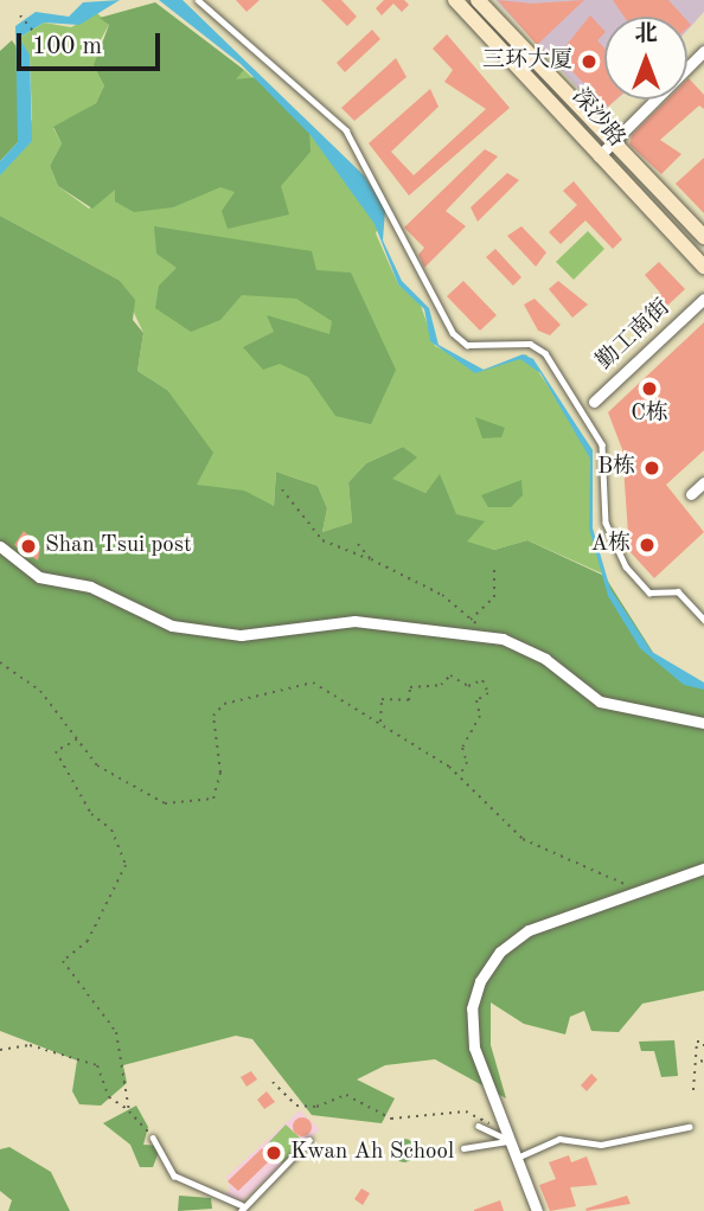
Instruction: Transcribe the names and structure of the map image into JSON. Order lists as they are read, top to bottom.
{
  "streets": {
    "main road": ["深沙路"],
    "street": ["勤工南街"]
  },
  "places": [
    "三环大厦",
    "C栋",
    "B栋",
    "A栋",
    "Shan Tsui post",
    "Kwan Ah School"
  ],
  "scale_bar": "100 m",
  "north": "top"
}
